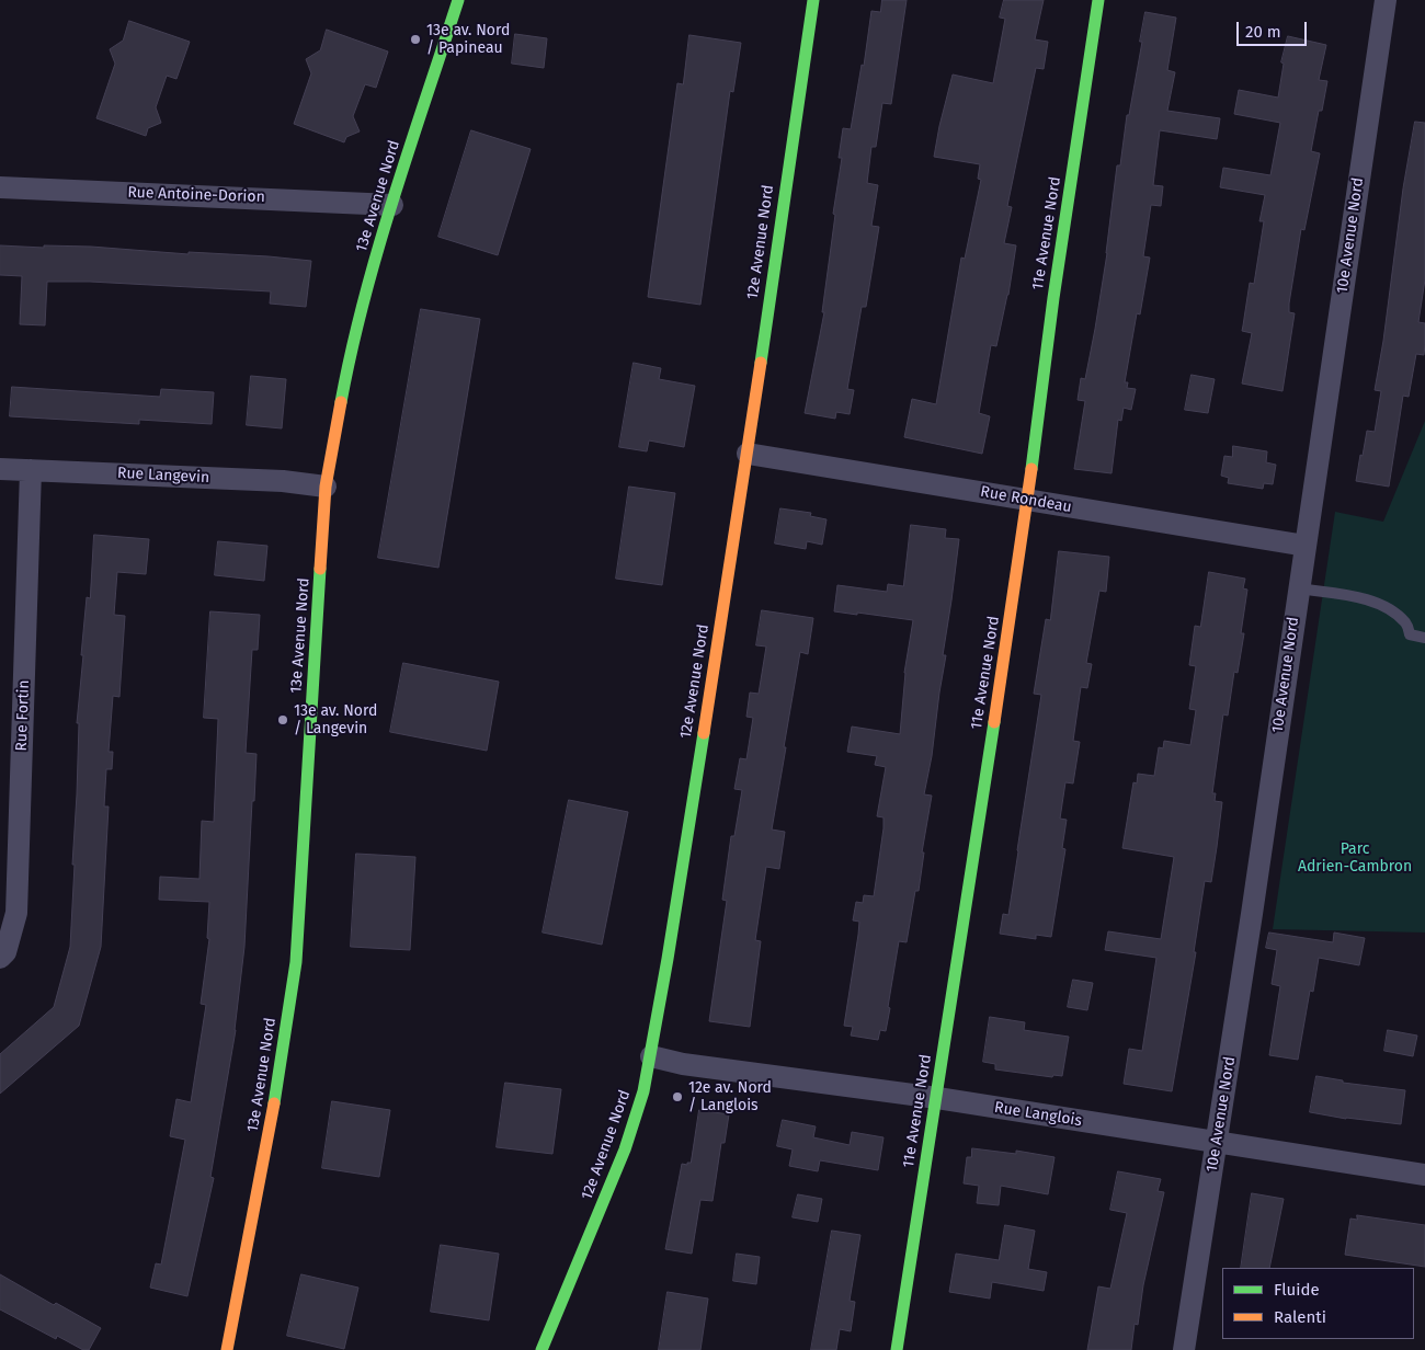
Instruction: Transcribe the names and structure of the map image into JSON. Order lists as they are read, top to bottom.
{
  "streets": {
    "main road": ["13e Avenue Nord", "11e Avenue Nord", "12e Avenue Nord"],
    "street": [
      "Rue Antoine-Dorion",
      "10e Avenue Nord",
      "Rue Langevin",
      "Rue Rondeau",
      "Rue Fortin",
      "Rue Langlois"
    ]
  },
  "crossings": [
    ["Rue Antoine-Dorion", "13e Avenue Nord"],
    ["13e Avenue Nord", "Rue Langevin"],
    ["11e Avenue Nord", "Rue Rondeau"],
    ["11e Avenue Nord", "Rue Langlois"],
    ["10e Avenue Nord", "Rue Rondeau"],
    ["10e Avenue Nord", "Rue Langlois"],
    ["12e Avenue Nord", "Rue Rondeau"],
    ["12e Avenue Nord", "Rue Langlois"],
    ["Rue Langevin", "Rue Fortin"]
  ],
  "parks": ["Parc Adrien-Cambron"],
  "places": ["13e av. Nord / Papineau", "13e av. Nord / Langevin", "12e av. Nord / Langlois"],
  "legend": ["Fluide", "Ralenti"],
  "scale_bar": "20 m"
}
